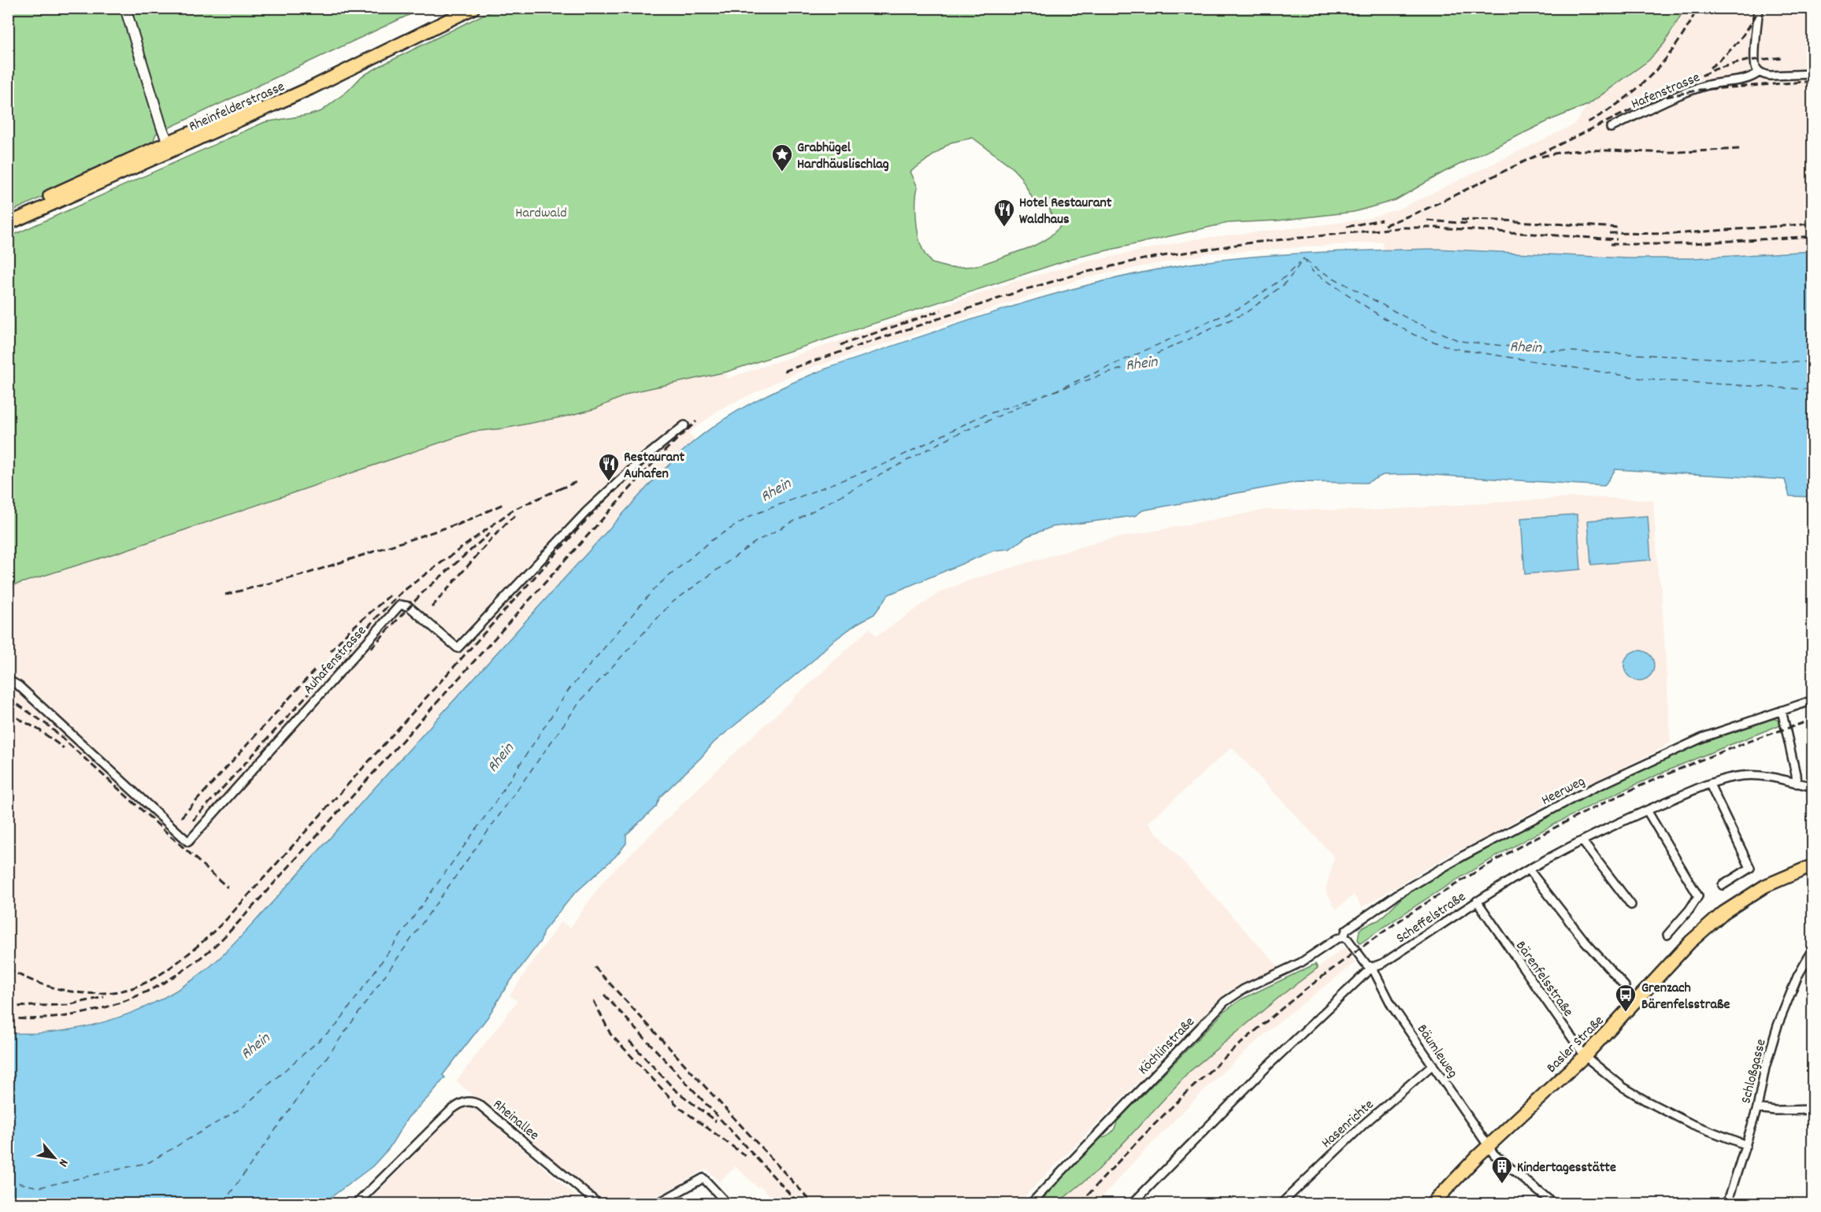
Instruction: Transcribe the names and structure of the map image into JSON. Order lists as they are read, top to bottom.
{
  "streets": {
    "main road": ["Rheinfelderstrasse", "Basler Straße"],
    "street": [
      "Hafenstrasse",
      "Auhafenstrasse",
      "Heerweg",
      "Scheffelstraße",
      "Bärenfelsstraße",
      "Köchlinstraße",
      "Bäumleweg",
      "Schloßgasse",
      "Rheinallee",
      "Hasenrichte"
    ]
  },
  "crossings": [
    ["Heerweg", "Köchlinstraße"],
    ["Scheffelstraße", "Bärenfelsstraße"],
    ["Scheffelstraße", "Bäumleweg"],
    ["Bärenfelsstraße", "Basler Straße"],
    ["Bärenfelsstraße", "Schloßgasse"],
    ["Basler Straße", "Bäumleweg"],
    ["Bäumleweg", "Hasenrichte"]
  ],
  "water": ["Rhein"],
  "parks": ["Hardwald"],
  "places": {
    "place": ["Grabhügel Hardhäuslischlag"],
    "restaurant": ["Hotel Restaurant Waldhaus", "Restaurant Auhafen"],
    "bus stop": ["Grenzach Bärenfelsstraße"],
    "building": ["Kindertagesstätte"]
  },
  "north": "bottom right"
}
